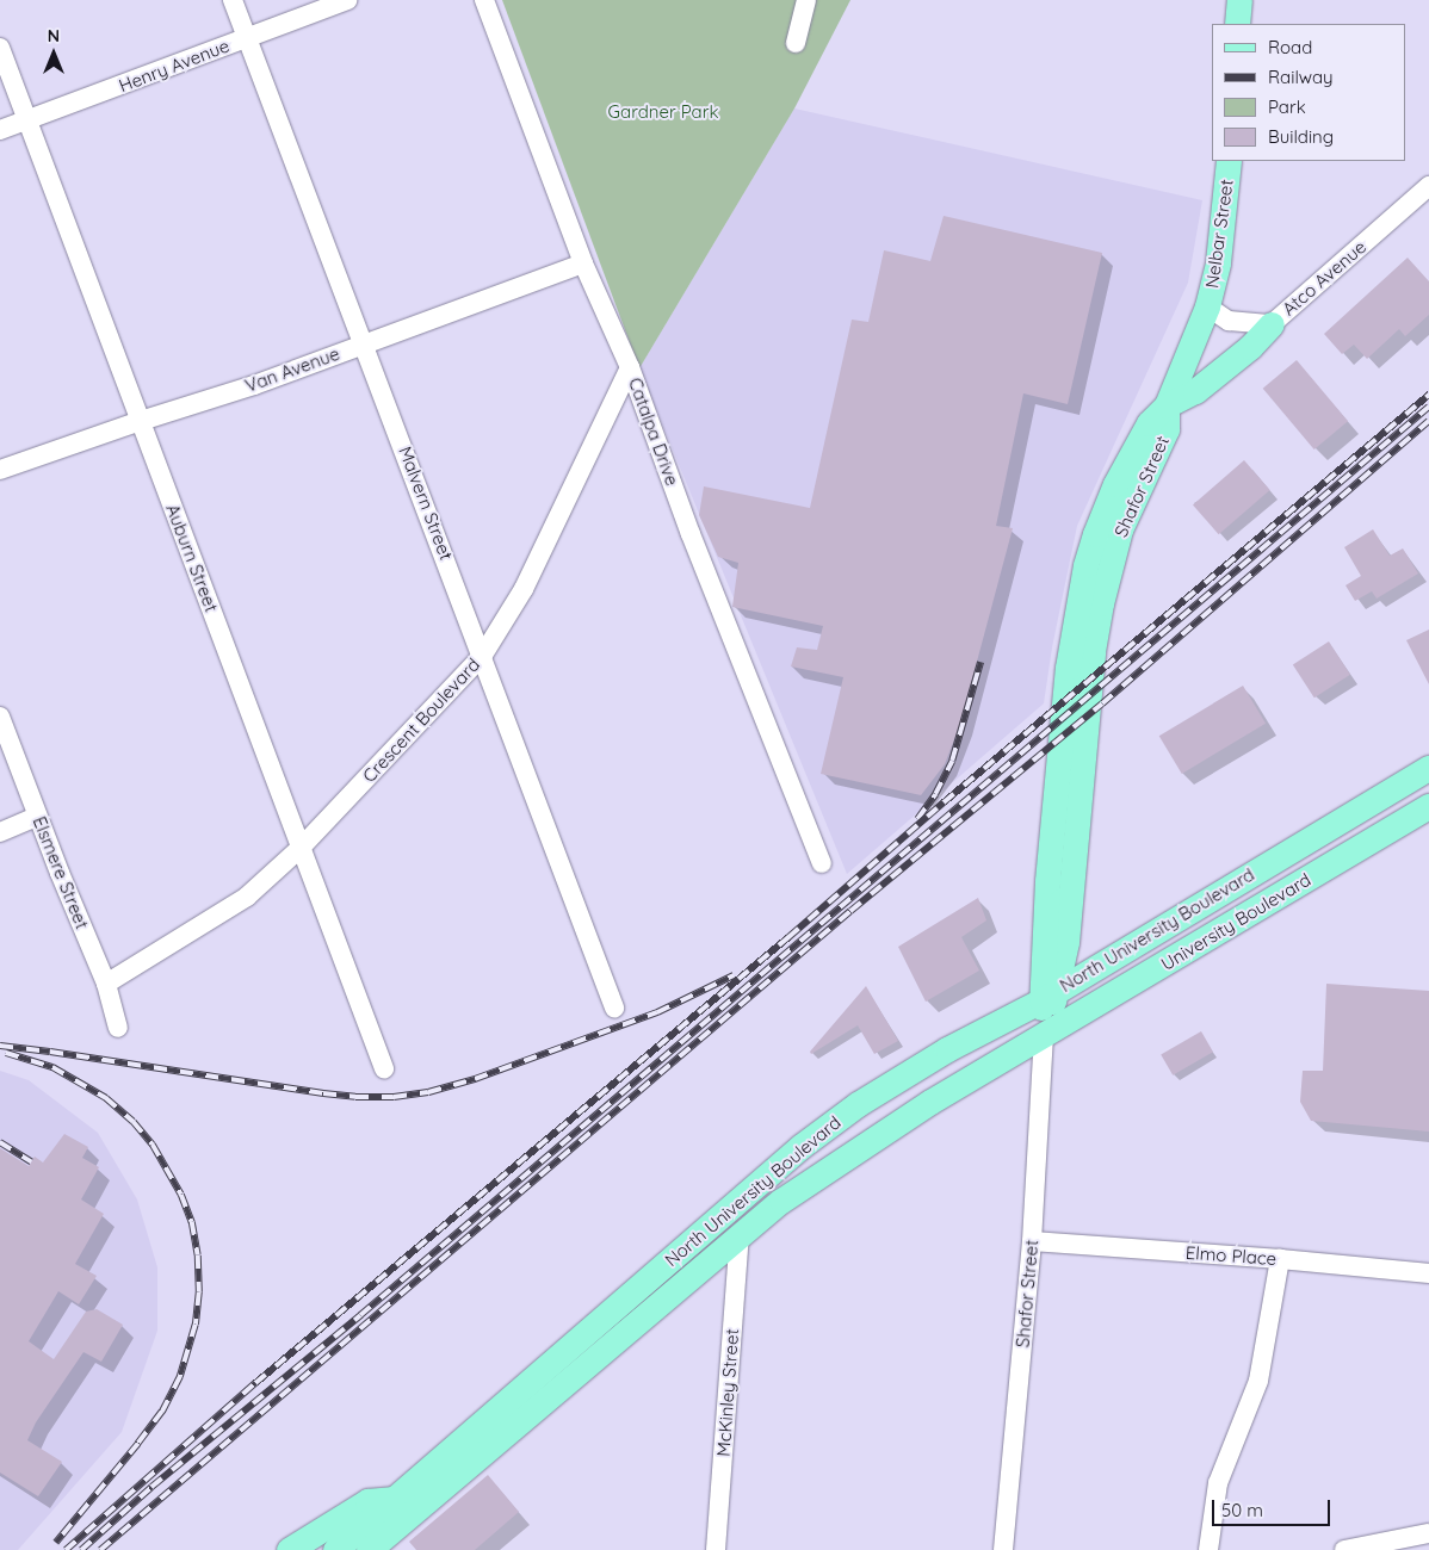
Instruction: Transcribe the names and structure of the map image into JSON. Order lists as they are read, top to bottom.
{
  "streets": {
    "main road": [
      "Nelbar Street",
      "Shafor Street",
      "University Boulevard",
      "North University Boulevard"
    ],
    "street": [
      "Henry Avenue",
      "Atco Avenue",
      "Van Avenue",
      "Catalpa Drive",
      "Malvern Street",
      "Auburn Street",
      "Crescent Boulevard",
      "Elsmere Street",
      "Elmo Place",
      "McKinley Street"
    ]
  },
  "crossings": [
    ["Henry Avenue", "Malvern Street"],
    ["Henry Avenue", "Auburn Street"],
    ["Nelbar Street", "Atco Avenue"],
    ["Nelbar Street", "Shafor Street"],
    ["Van Avenue", "Catalpa Drive"],
    ["Van Avenue", "Malvern Street"],
    ["Van Avenue", "Auburn Street"],
    ["Catalpa Drive", "Crescent Boulevard"],
    ["Shafor Street", "University Boulevard"],
    ["Shafor Street", "North University Boulevard"],
    ["Shafor Street", "Elmo Place"],
    ["Malvern Street", "Crescent Boulevard"],
    ["Auburn Street", "Crescent Boulevard"],
    ["Crescent Boulevard", "Elsmere Street"],
    ["University Boulevard", "North University Boulevard"],
    ["North University Boulevard", "McKinley Street"]
  ],
  "parks": ["Gardner Park"],
  "legend": [
    "Road",
    "Railway",
    "Park",
    "Building"
  ],
  "scale_bar": "50 m",
  "north": "top"
}
